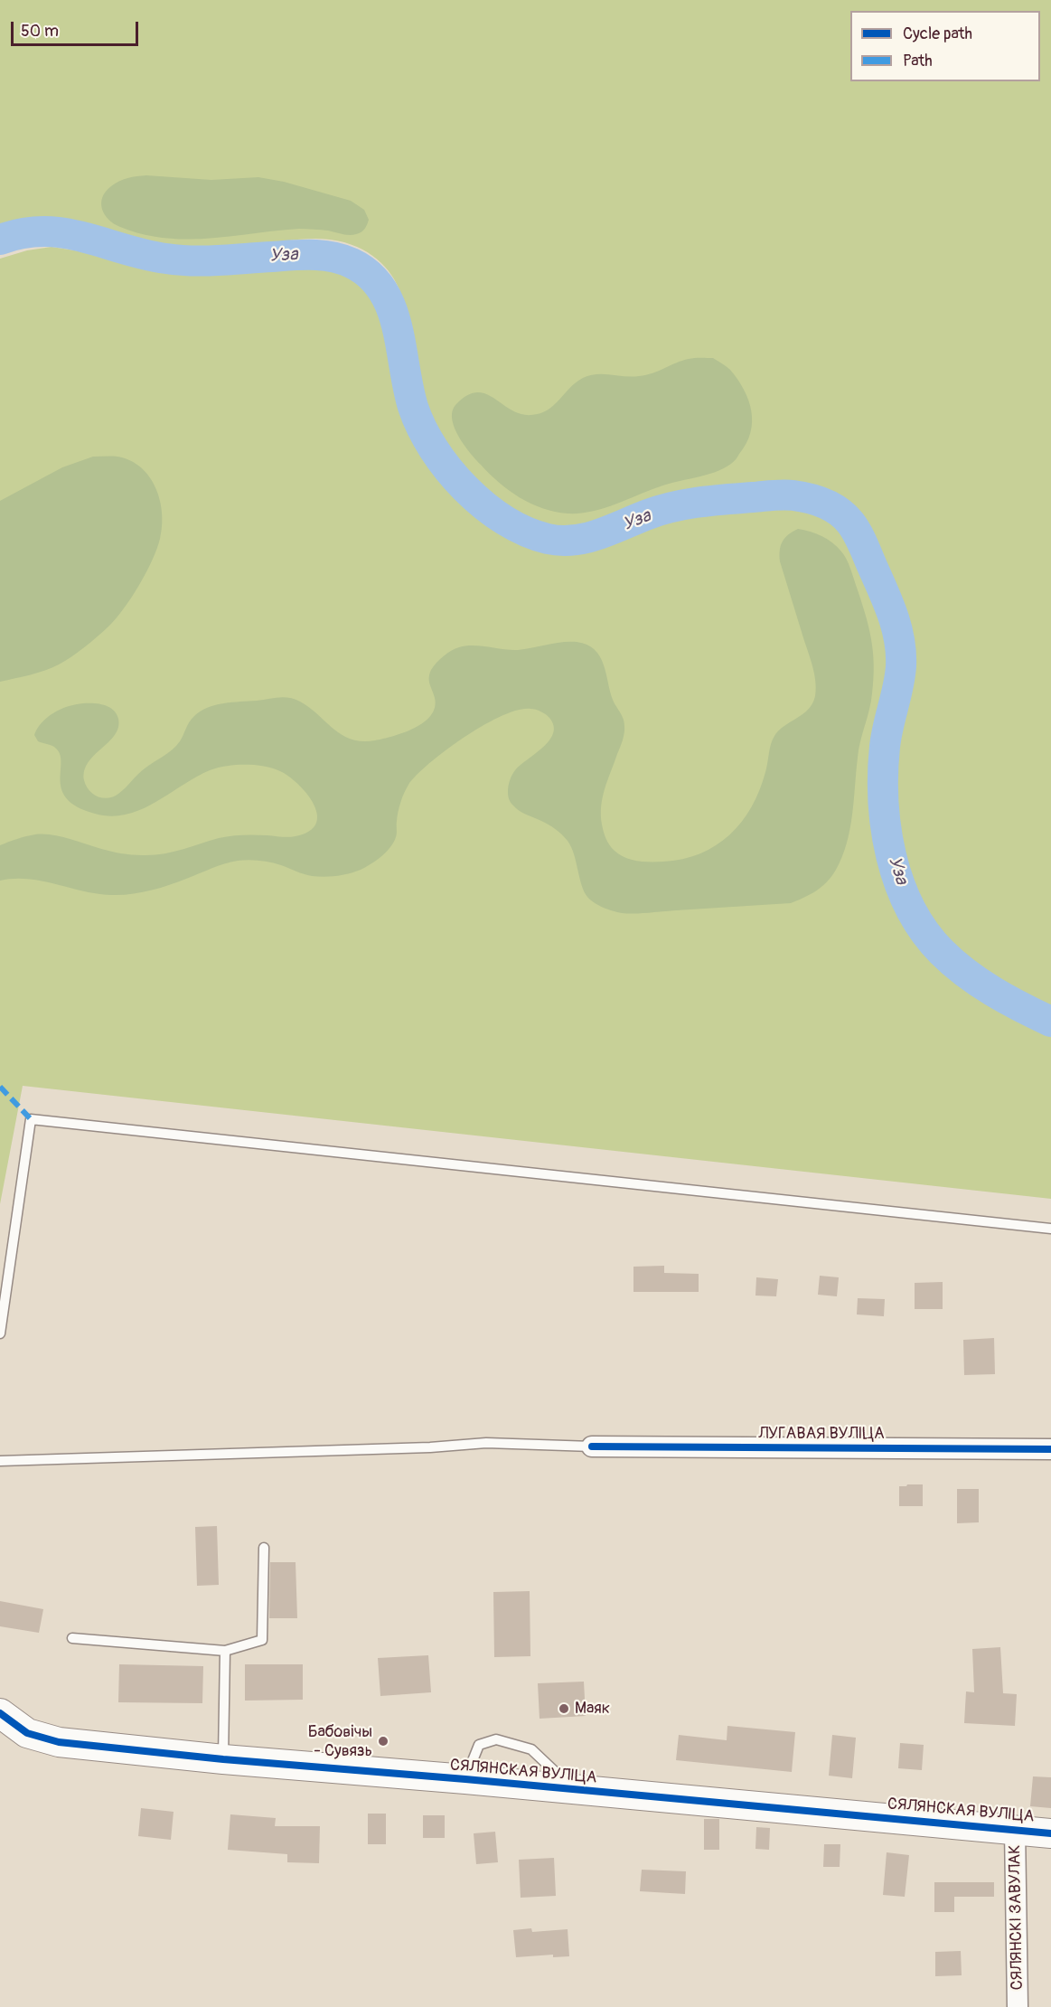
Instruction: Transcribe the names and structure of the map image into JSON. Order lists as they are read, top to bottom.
{
  "streets": {
    "street": ["ЛУГАВАЯ ВУЛІЦА", "СЯЛЯНСКАЯ ВУЛІЦА", "СЯЛЯНСКІ ЗАВУЛАК"]
  },
  "crossings": [
    ["СЯЛЯНСКАЯ ВУЛІЦА", "СЯЛЯНСКІ ЗАВУЛАК"]
  ],
  "water": ["Уза"],
  "places": ["Маяк", "Бабовічы - Сувязь"],
  "legend": ["Cycle path", "Path"],
  "scale_bar": "50 m"
}
